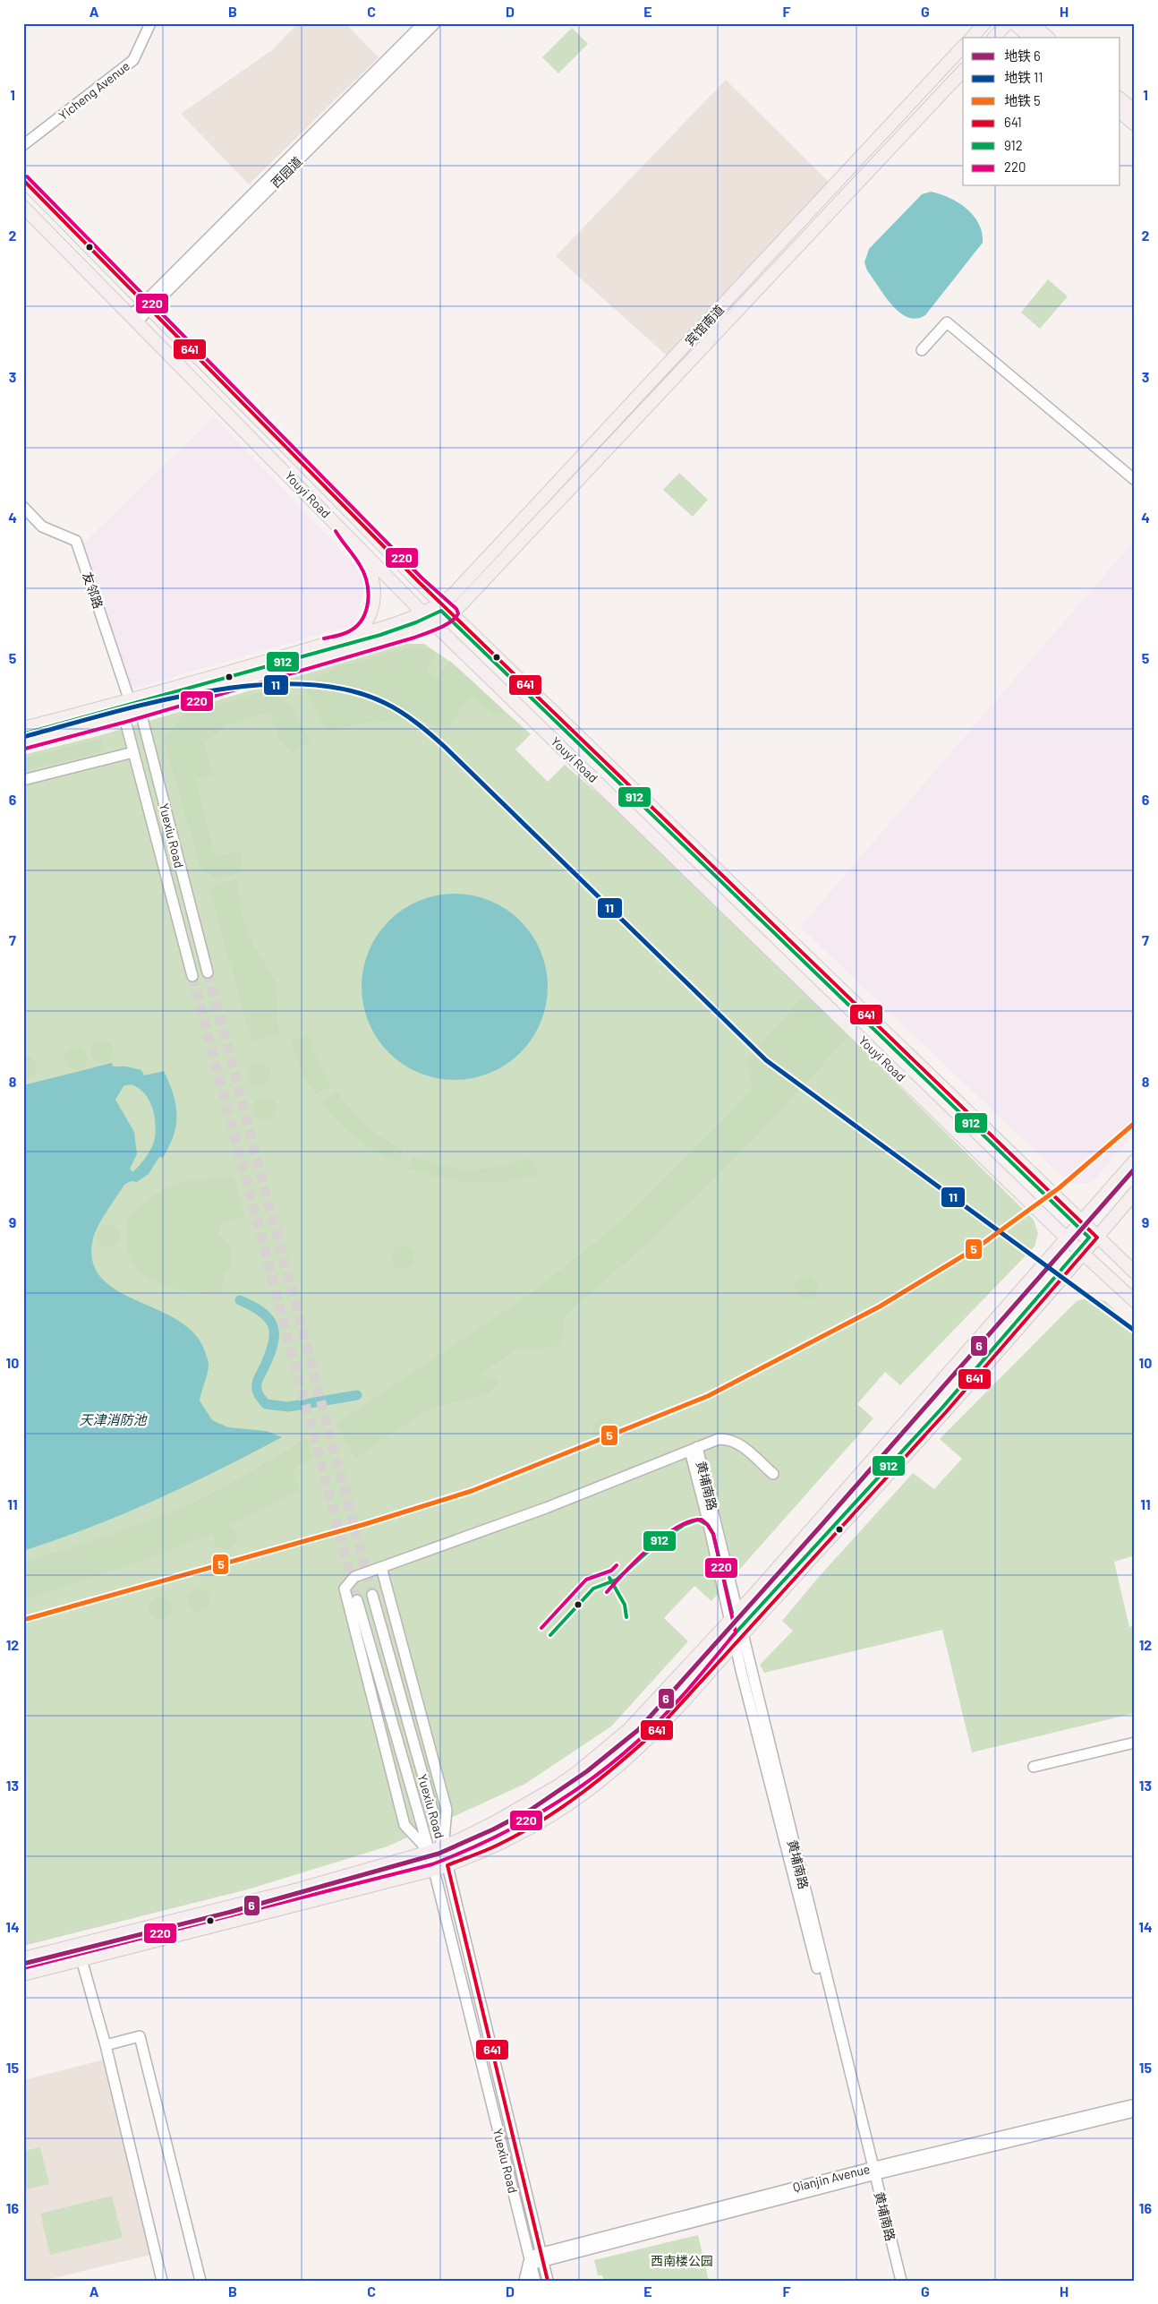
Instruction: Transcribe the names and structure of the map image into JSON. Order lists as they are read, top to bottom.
{
  "streets": {
    "main road": ["宾馆南道", "Youyi Road"],
    "street": [
      "Yicheng Avenue",
      "西园道",
      "友邻路",
      "Yuexiu Road",
      "黄埔南路",
      "Qianjin Avenue"
    ]
  },
  "crossings": [
    ["西园道", "Youyi Road"],
    ["宾馆南道", "Youyi Road"],
    ["宾馆南道", "友邻路"],
    ["宾馆南道", "Yuexiu Road"],
    ["友邻路", "Yuexiu Road"],
    ["Yuexiu Road", "Qianjin Avenue"],
    ["黄埔南路", "Qianjin Avenue"]
  ],
  "water": ["天津消防池"],
  "parks": ["西南楼公园"],
  "lines": [
    "transit line 220",
    "transit line 641",
    "transit line 912",
    "metro line 11",
    "metro line 5",
    "metro line 6"
  ],
  "legend": [
    "地铁 6",
    "地铁 11",
    "地铁 5",
    "641",
    "912",
    "220"
  ],
  "grid": {
    "columns": [
      "A",
      "B",
      "C",
      "D",
      "E",
      "F",
      "G",
      "H"
    ],
    "rows": [
      "1",
      "2",
      "3",
      "4",
      "5",
      "6",
      "7",
      "8",
      "9",
      "10",
      "11",
      "12",
      "13",
      "14",
      "15",
      "16"
    ]
  }
}
